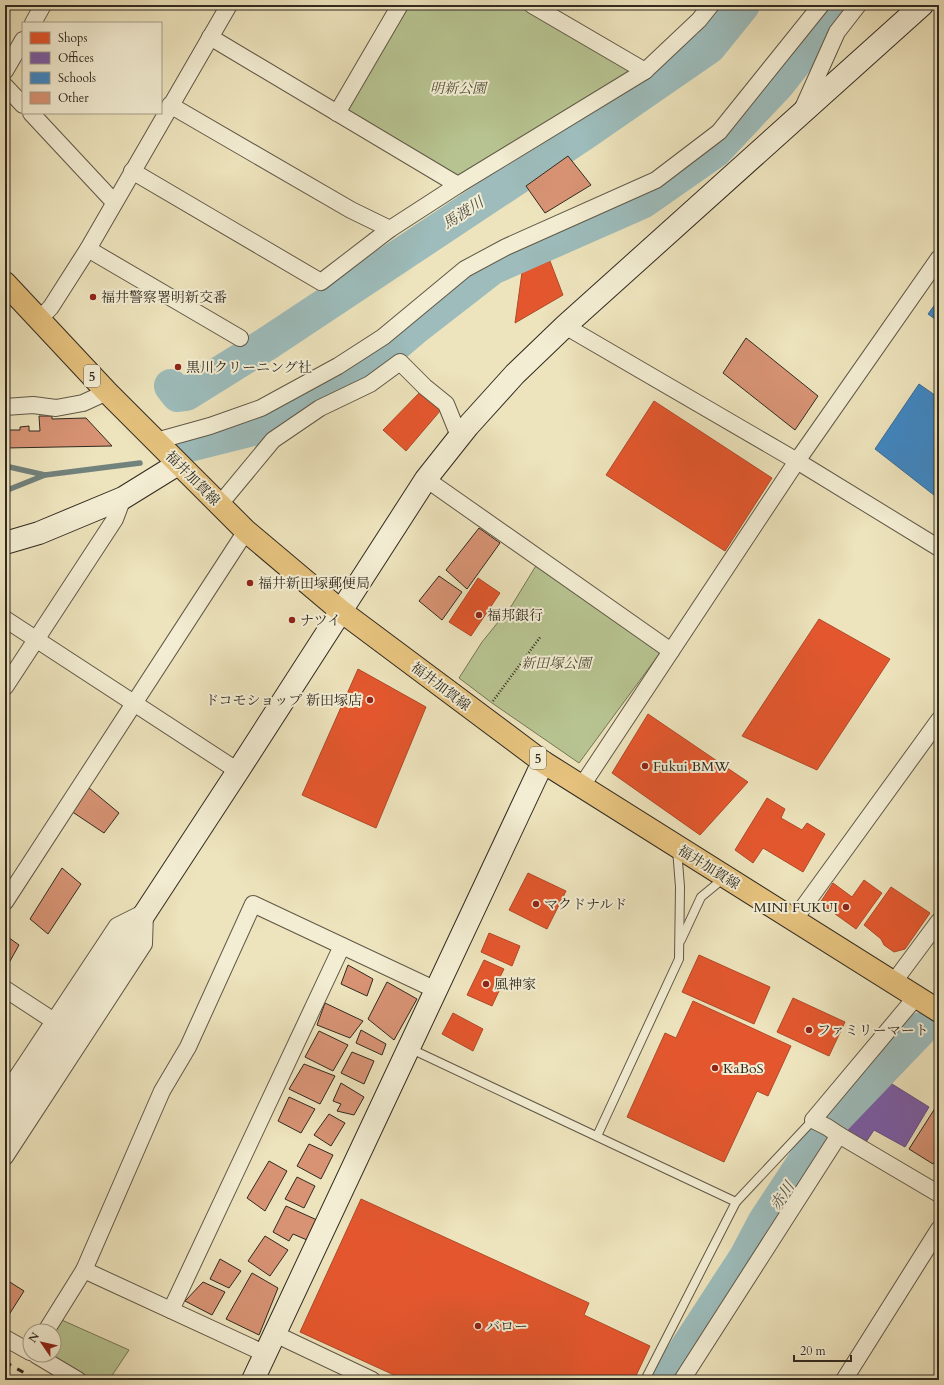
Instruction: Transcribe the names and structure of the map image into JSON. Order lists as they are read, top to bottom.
{
  "streets": {
    "main road": ["5", "福井加賀線"]
  },
  "water": ["馬渡川", "赤川"],
  "parks": ["明新公園", "新田塚公園"],
  "places": [
    "福井警察署明新交番",
    "黒川クリーニング社",
    "福井新田塚郵便局",
    "福邦銀行",
    "ナツイ",
    "ドコモショップ 新田塚店",
    "Fukui BMW",
    "マクドナルド",
    "MINI FUKUI",
    "風神家",
    "ファミリーマート",
    "KaBoS",
    "バロー"
  ],
  "legend": [
    "Shops",
    "Offices",
    "Schools",
    "Other"
  ],
  "scale_bar": "20 m",
  "north": "top left"
}
